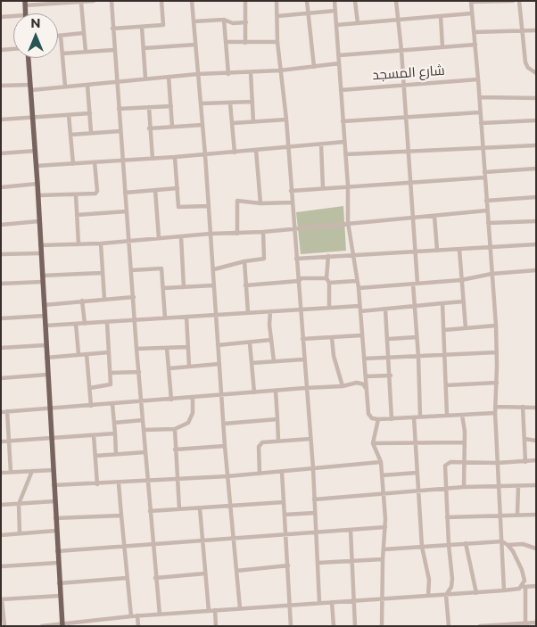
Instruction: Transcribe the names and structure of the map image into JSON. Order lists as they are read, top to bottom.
{
  "streets": {
    "street": ["شارع المسجد"]
  },
  "north": "top"
}
